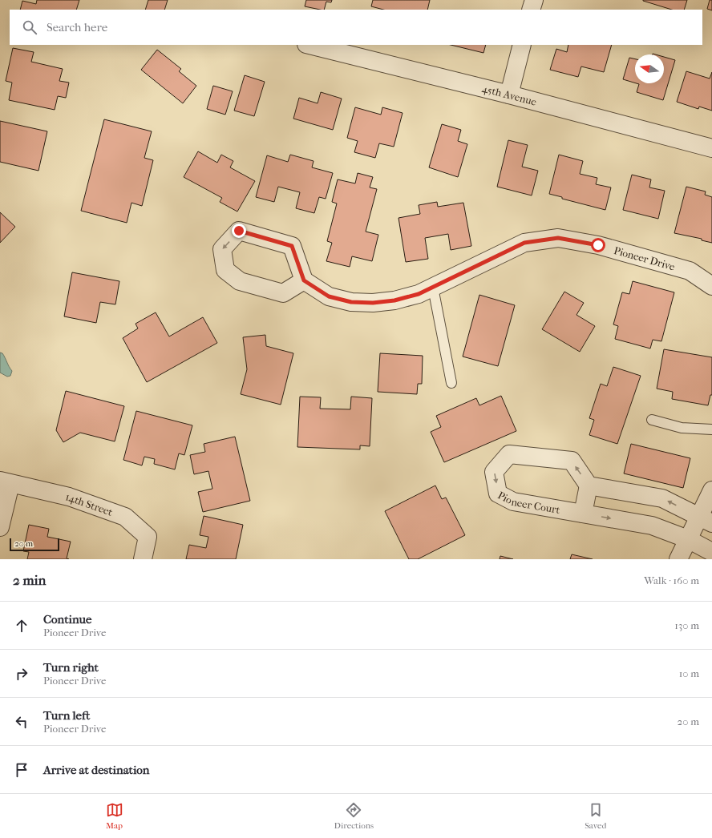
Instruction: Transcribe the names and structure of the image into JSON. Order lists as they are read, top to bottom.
{
  "streets": {
    "street": [
      "45th Avenue",
      "Pioneer Drive",
      "Pioneer Court",
      "14th Street"
    ]
  },
  "scale_bar": "20 m",
  "north": "left",
  "page": {
    "search": "Search here",
    "scale": "20 m",
    "heading": ["2 min", "Walk · 160 m"],
    "list": [
      ["Continue", "Pioneer Drive", "130 m"],
      ["Turn right", "Pioneer Drive", "10 m"],
      ["Turn left", "Pioneer Drive", "20 m"],
      "Arrive at destination"
    ],
    "nav": ["Map", "Directions", "Saved"]
  }
}
